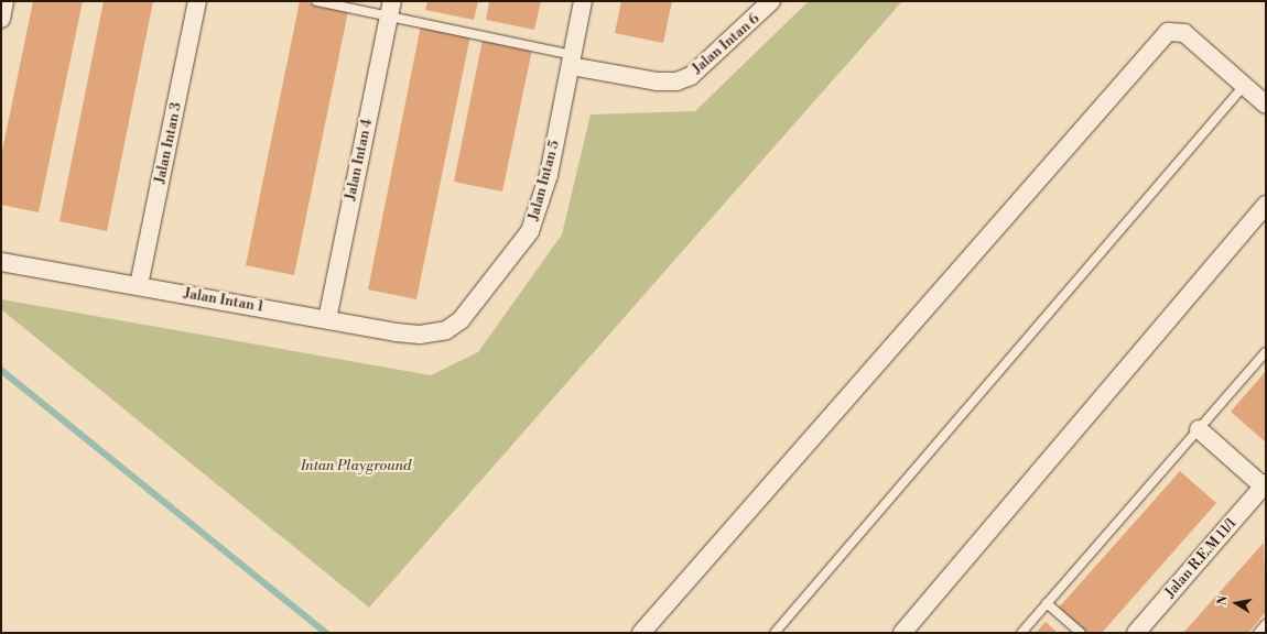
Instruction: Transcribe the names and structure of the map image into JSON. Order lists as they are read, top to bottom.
{
  "streets": {
    "street": [
      "Jalan Intan 6",
      "Jalan Intan 3",
      "Jalan Intan 4",
      "Jalan Intan 5",
      "Jalan Intan 1",
      "Jalan R.E.M 11/1"
    ]
  },
  "crossings": [
    ["Jalan Intan 6", "Jalan Intan 5"],
    ["Jalan Intan 3", "Jalan Intan 1"],
    ["Jalan Intan 4", "Jalan Intan 1"],
    ["Jalan Intan 5", "Jalan Intan 1"]
  ],
  "parks": ["Intan Playground"],
  "north": "left"
}
